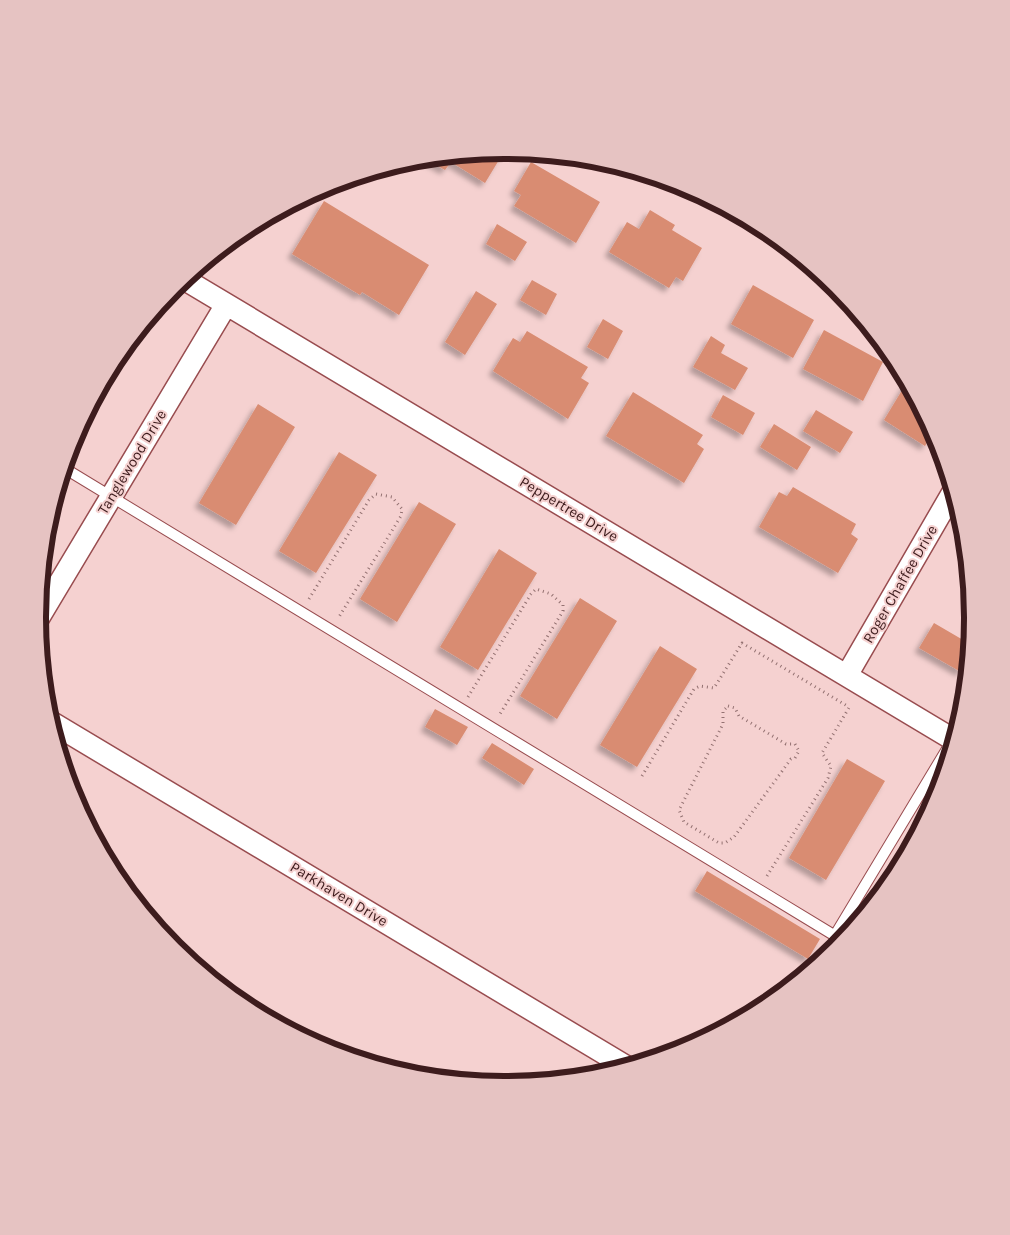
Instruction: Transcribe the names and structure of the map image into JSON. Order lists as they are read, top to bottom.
{
  "streets": {
    "street": [
      "Tanglewood Drive",
      "Peppertree Drive",
      "Roger Chaffee Drive",
      "Parkhaven Drive"
    ]
  },
  "crossings": [
    ["Tanglewood Drive", "Peppertree Drive"],
    ["Peppertree Drive", "Roger Chaffee Drive"]
  ]
}
